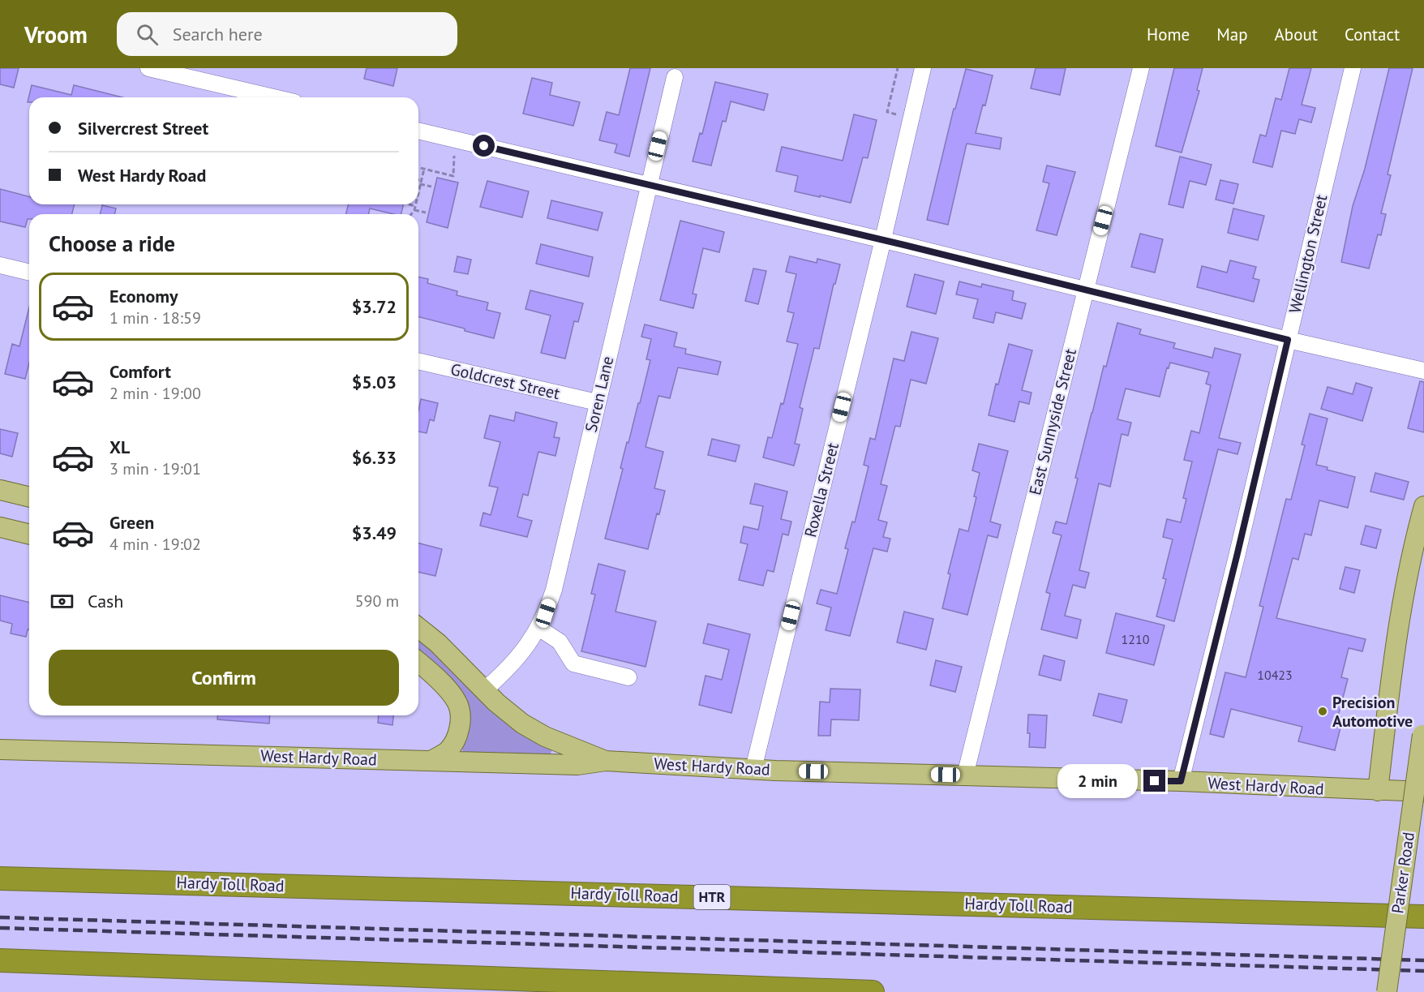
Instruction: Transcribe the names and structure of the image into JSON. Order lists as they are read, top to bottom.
{
  "streets": {
    "highway": ["Hardy Toll Road", "HTR"],
    "main road": ["West Hardy Road", "Parker Road"],
    "street": [
      "Wellington Street",
      "Goldcrest Street",
      "Soren Lane",
      "East Sunnyside Street",
      "Roxella Street"
    ]
  },
  "crossings": [
    ["Wellington Street", "West Hardy Road"],
    ["Goldcrest Street", "Soren Lane"],
    ["East Sunnyside Street", "West Hardy Road"],
    ["Roxella Street", "West Hardy Road"]
  ],
  "places": ["Precision Automotive"],
  "house_numbers": ["1210", "10423"],
  "page": {
    "header": "Vroom",
    "search": "Search here",
    "nav": [
      "Home",
      "Map",
      "About",
      "Contact"
    ],
    "banner": ["Silvercrest Street", "West Hardy Road"],
    "heading": "Choose a ride",
    "list": [
      {
        "name": "Economy",
        "note": "1 min · 18:59",
        "value": "$3.72"
      },
      {
        "name": "Comfort",
        "note": "2 min · 19:00",
        "value": "$5.03"
      },
      {
        "name": "XL",
        "note": "3 min · 19:01",
        "value": "$6.33"
      },
      {
        "name": "Green",
        "note": "4 min · 19:02",
        "value": "$3.49"
      }
    ],
    "pay": ["Cash", "590 m"],
    "buttons": "Confirm",
    "bubble": "2 min"
  }
}
